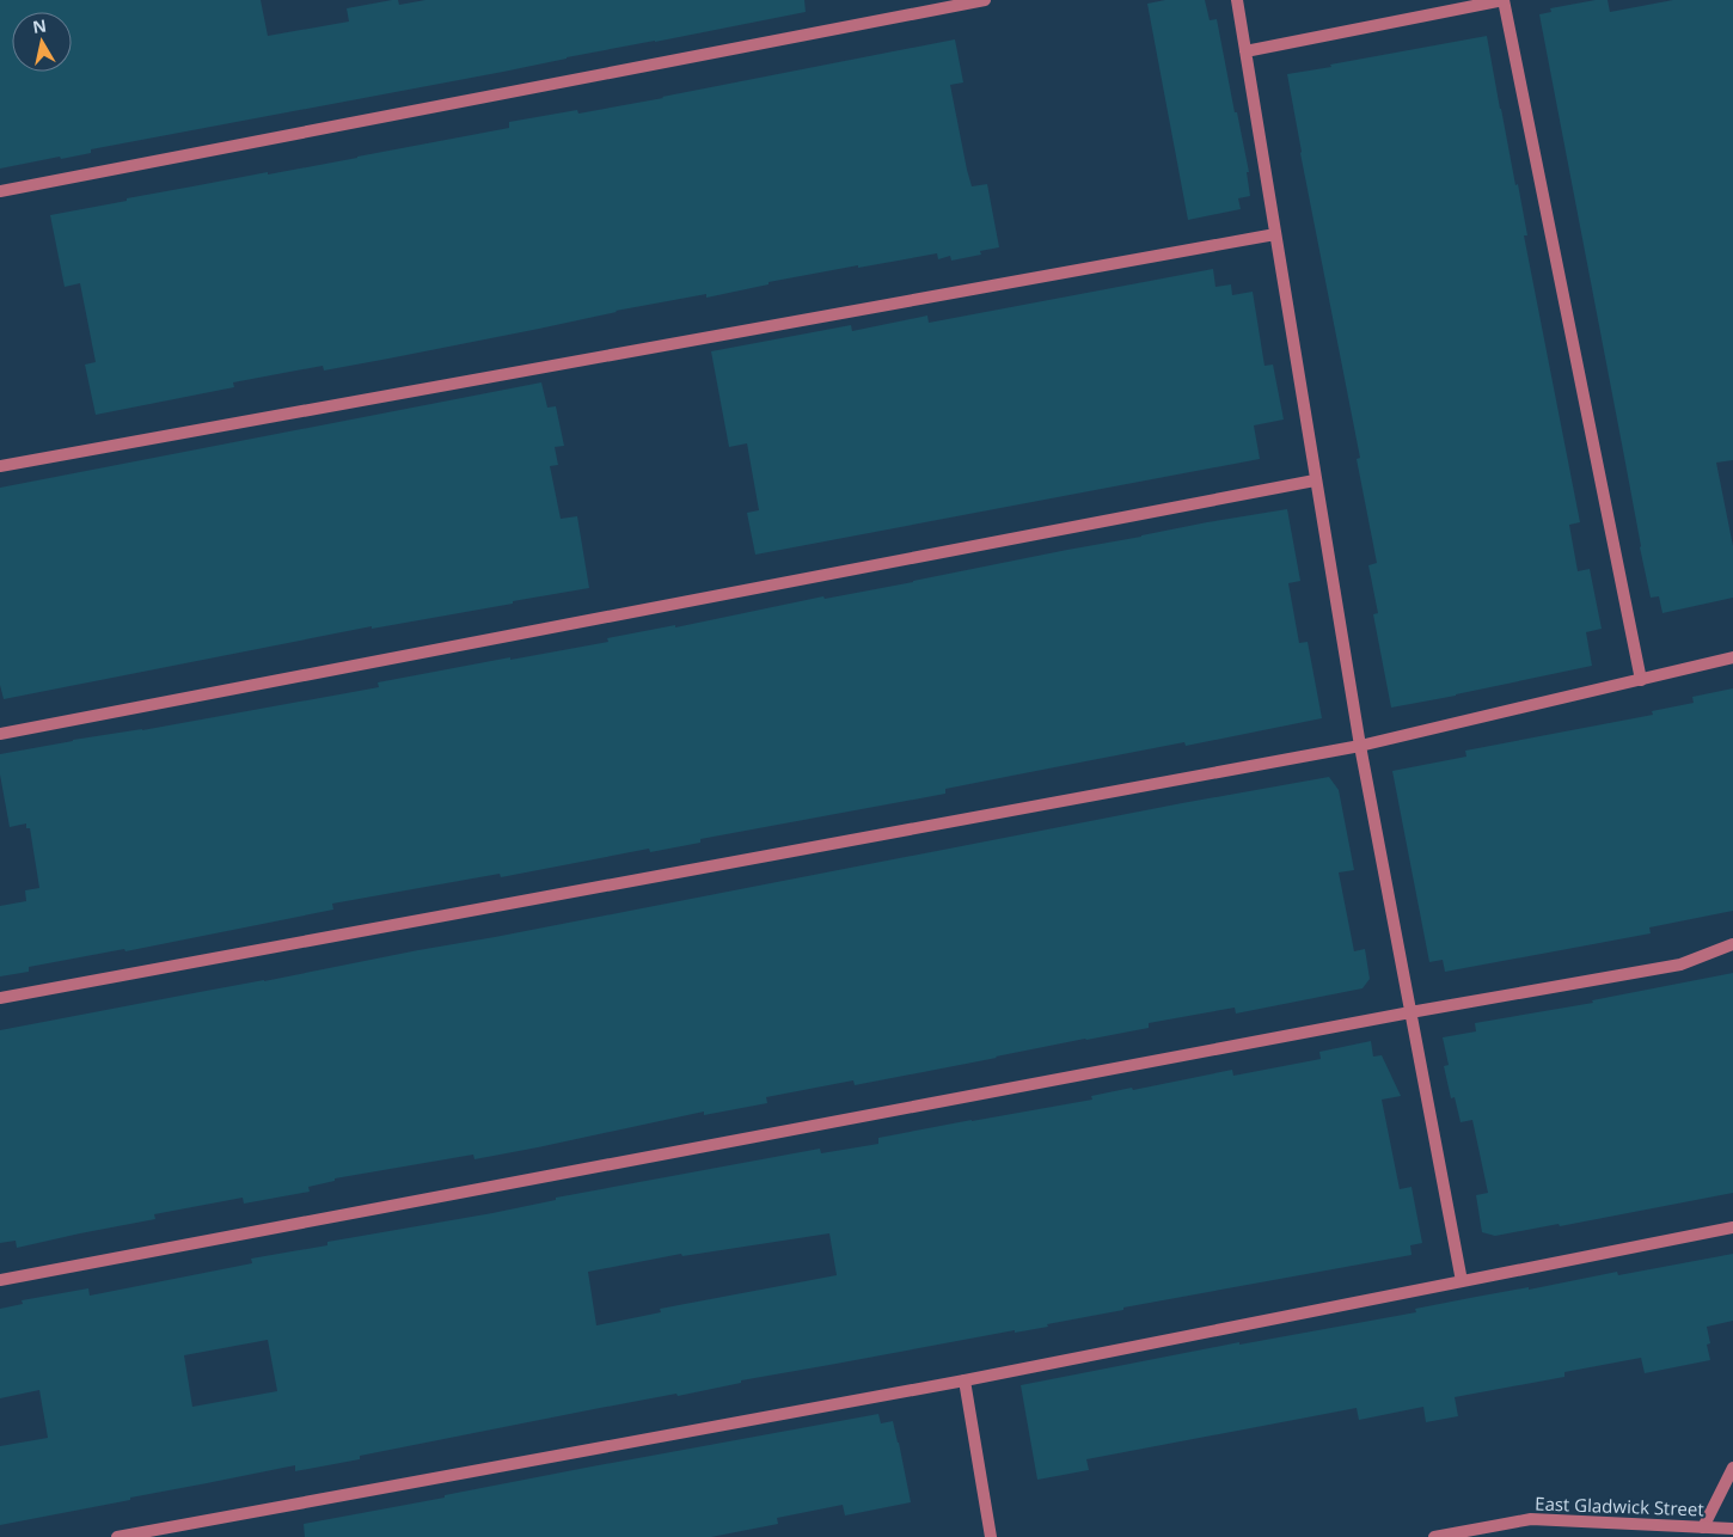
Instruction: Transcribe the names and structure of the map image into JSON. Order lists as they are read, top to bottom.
{
  "streets": {
    "street": ["East Gladwick Street"]
  },
  "north": "top"
}
